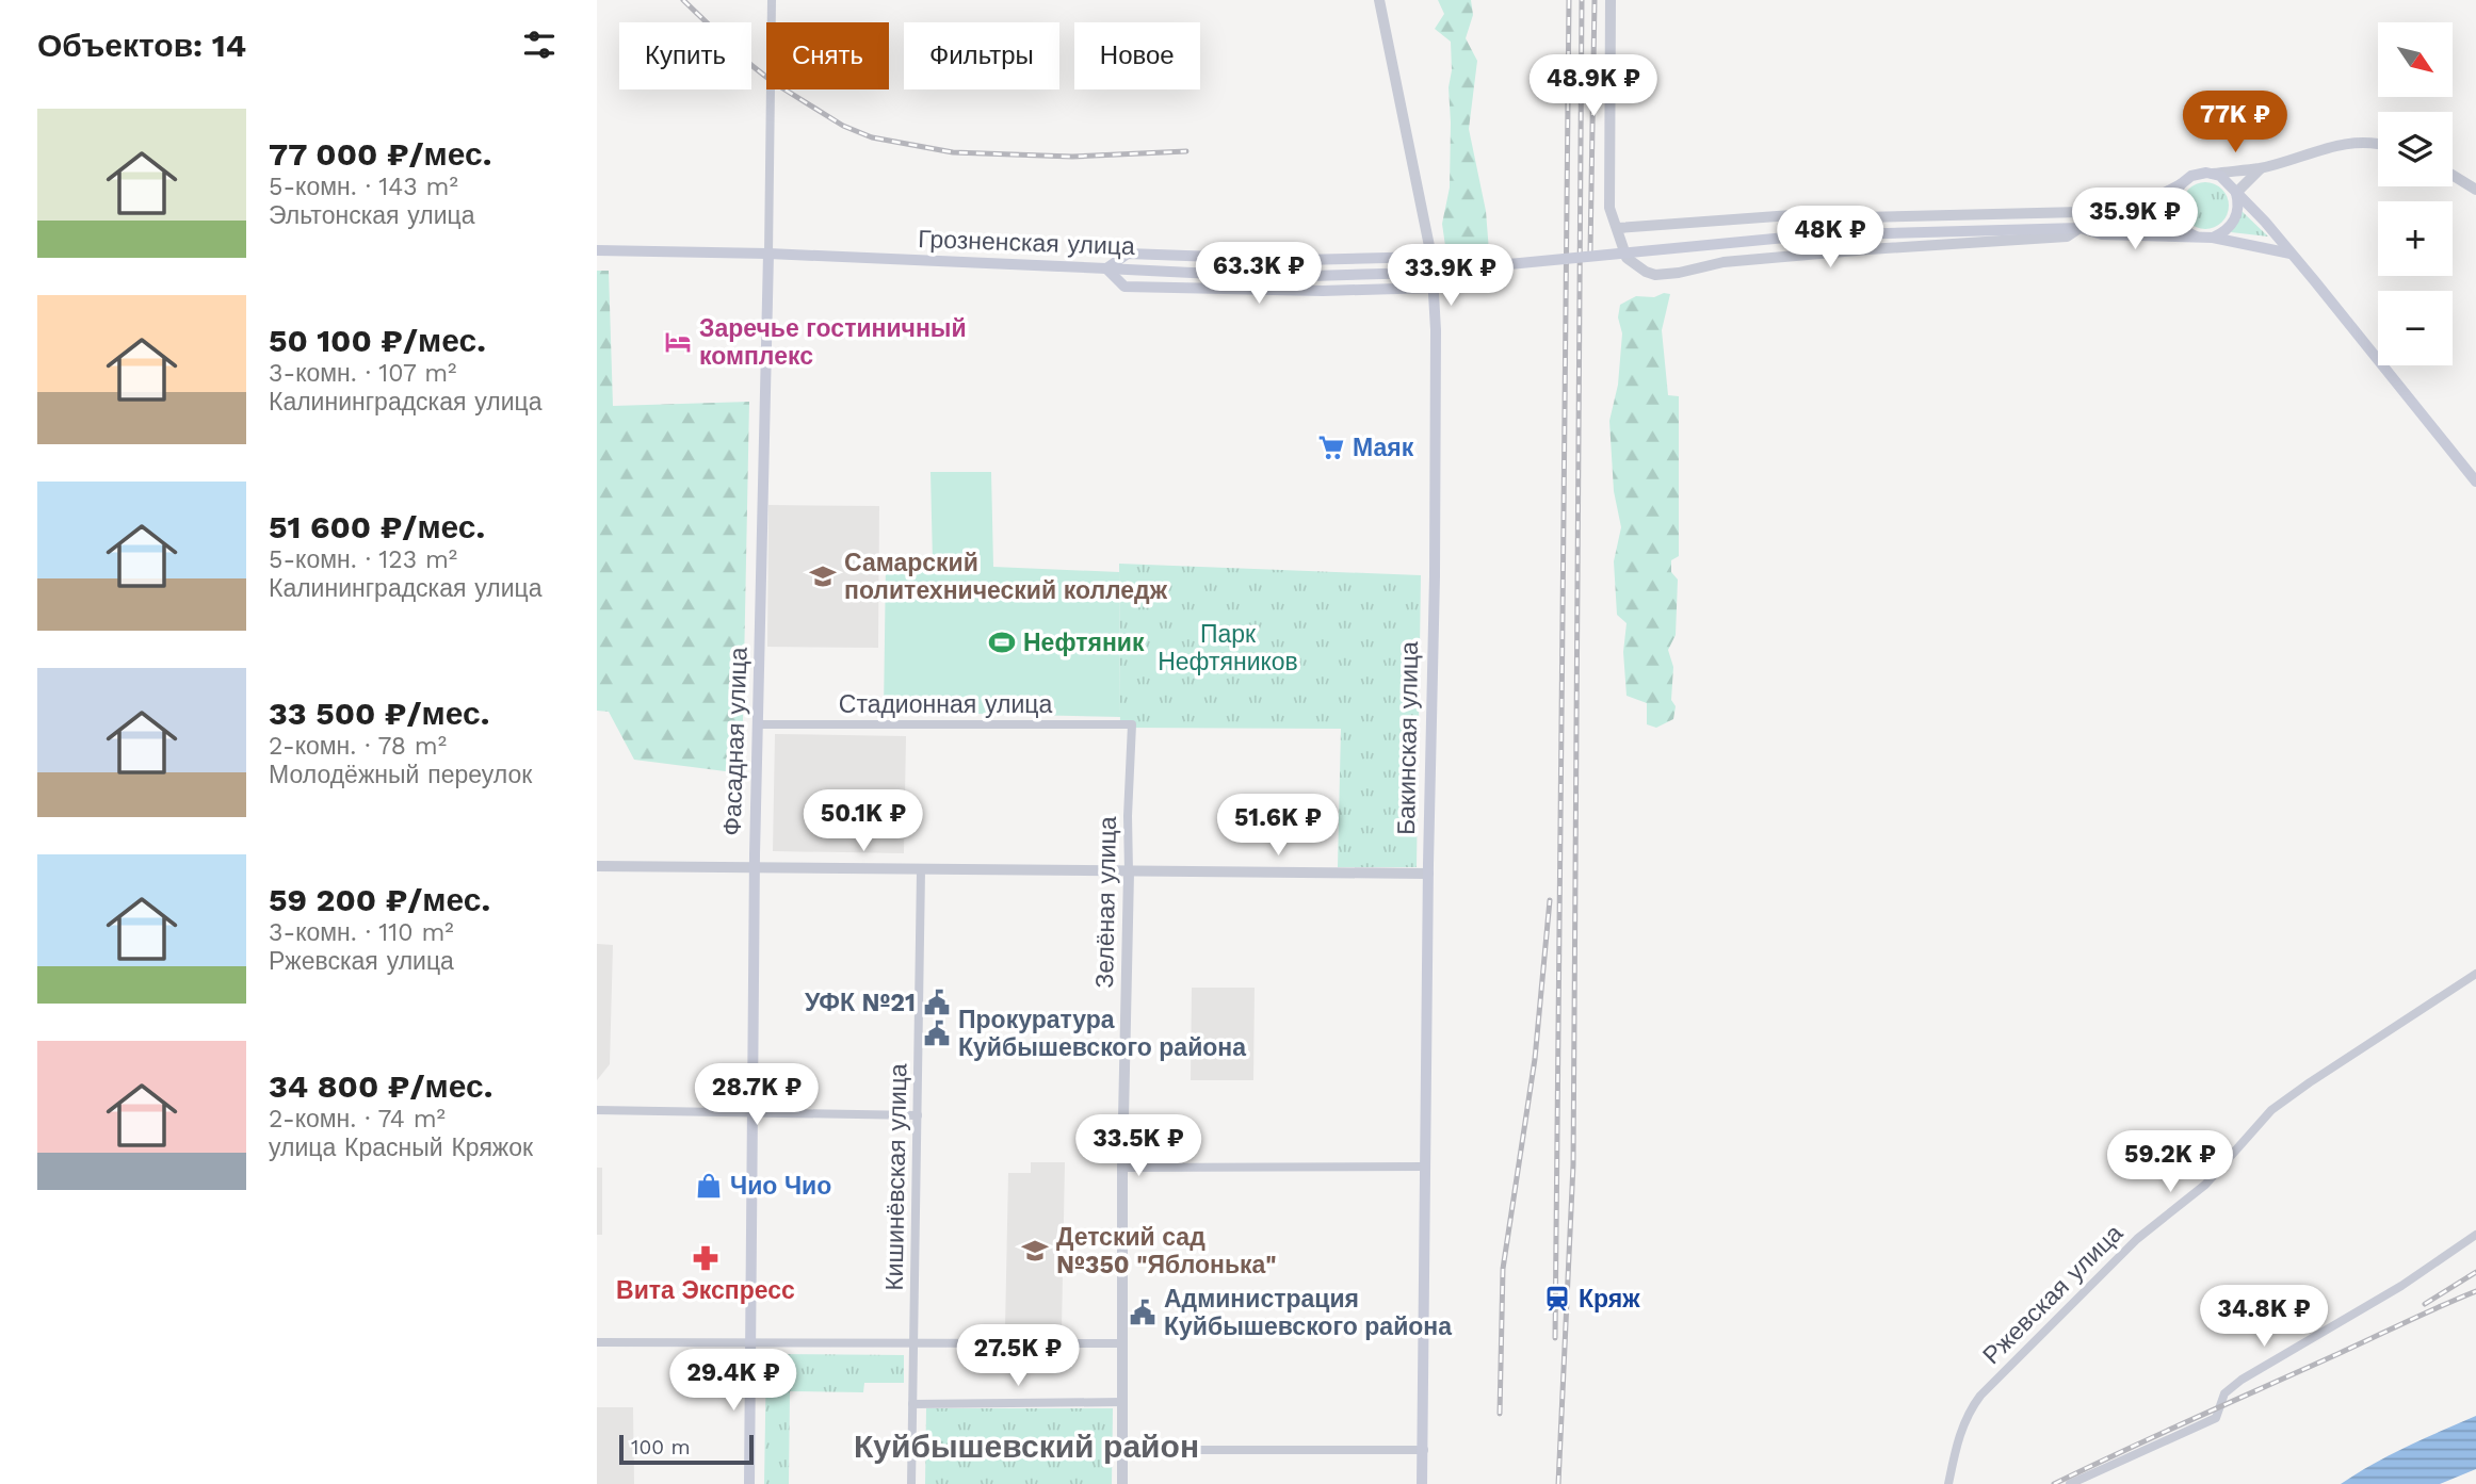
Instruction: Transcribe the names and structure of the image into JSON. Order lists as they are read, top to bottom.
{
  "streets": {
    "main road": ["Грозненская улица", "Бакинская улица", "Фасадная улица"],
    "street": [
      "Стадионная улица",
      "Зелёная улица",
      "Кишинёвская улица",
      "Ржевская улица"
    ]
  },
  "crossings": [
    ["Грозненская улица", "Фасадная улица"],
    ["Стадионная улица", "Фасадная улица"],
    ["Стадионная улица", "Зелёная улица"]
  ],
  "districts": ["Куйбышевский район"],
  "parks": ["Парк Нефтяников"],
  "places": {
    "hotel": ["Заречье гостиничный комплекс"],
    "supermarket": ["Маяк"],
    "school or university": ["Самарский политехнический колледж", "Детский сад №350 \"Яблонька\""],
    "sports": ["Нефтяник"],
    "public building": ["УФК №21", "Прокуратура Куйбышевского района", "Администрация Куйбышевского района"],
    "shop": ["Чио Чио"],
    "pharmacy": ["Вита Экспресс"],
    "station": ["Кряж"]
  },
  "scale_bar": "100 m",
  "north": "bottom right",
  "page": {
    "heading": "Объектов: 14",
    "map_buttons": ["+", "−"],
    "chip": [
      "Купить",
      "Снять",
      "Фильтры",
      "Новое"
    ],
    "price": [
      "48.9K ₽",
      "77K ₽",
      "35.9K ₽",
      "48K ₽",
      "63.3K ₽",
      "33.9K ₽",
      "50.1K ₽",
      "51.6K ₽",
      "28.7K ₽",
      "33.5K ₽",
      "59.2K ₽",
      "34.8K ₽",
      "27.5K ₽",
      "29.4K ₽"
    ],
    "list": [
      {
        "name": "77 000 ₽/мес.",
        "note": "5-комн. · 143 m² · Эльтонская улица"
      },
      {
        "name": "50 100 ₽/мес.",
        "note": "3-комн. · 107 m² · Калининградская улица"
      },
      {
        "name": "51 600 ₽/мес.",
        "note": "5-комн. · 123 m² · Калининградская улица"
      },
      {
        "name": "33 500 ₽/мес.",
        "note": "2-комн. · 78 m² · Молодёжный переулок"
      },
      {
        "name": "59 200 ₽/мес.",
        "note": "3-комн. · 110 m² · Ржевская улица"
      },
      {
        "name": "34 800 ₽/мес.",
        "note": "2-комн. · 74 m² · улица Красный Кряжок"
      }
    ],
    "scale": "100 m"
  }
}
